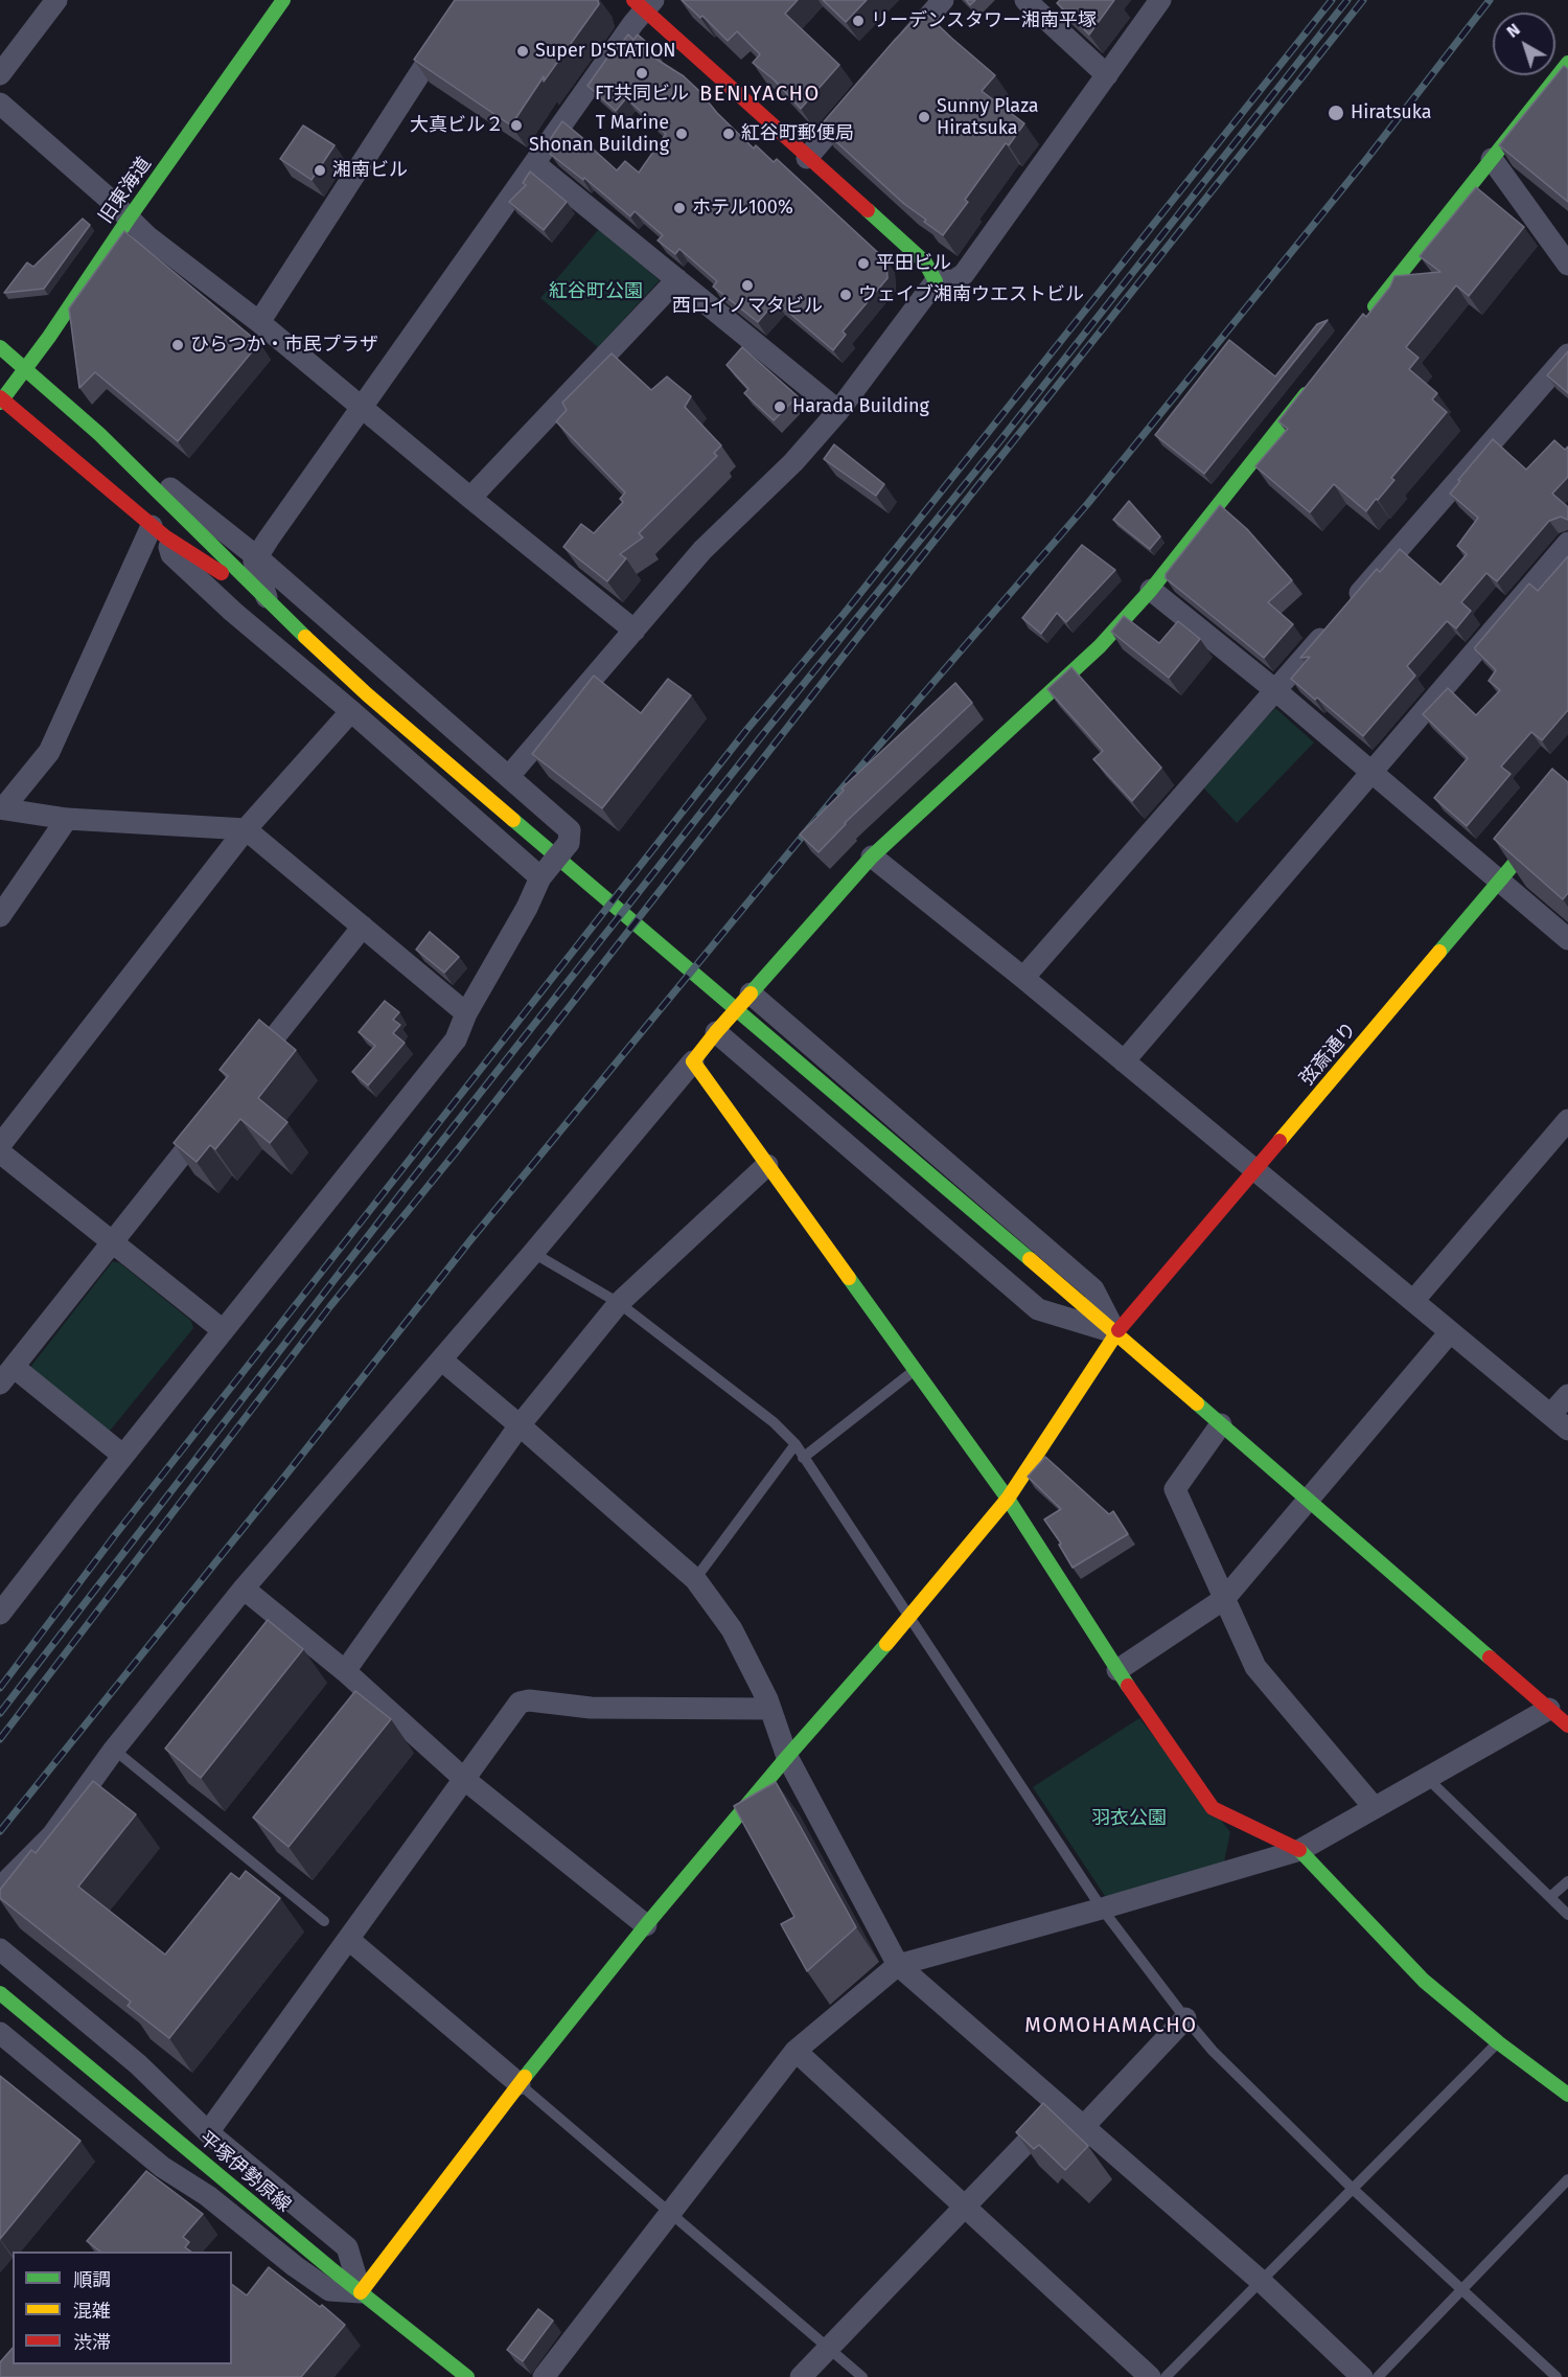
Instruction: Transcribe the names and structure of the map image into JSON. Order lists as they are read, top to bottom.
{
  "streets": {
    "street": ["旧東海道", "弦斎通り", "平塚伊勢原線"]
  },
  "crossings": [
    ["弦斎通り", "平塚伊勢原線"]
  ],
  "districts": ["BENIYACHO", "MOMOHAMACHO"],
  "parks": ["紅谷町公園", "羽衣公園"],
  "places": [
    "リーデンスタワー湘南平塚",
    "Super D'STATION",
    "FT共同ビル",
    "Hiratsuka",
    "Sunny Plaza Hiratsuka",
    "大真ビル２",
    "T Marine Shonan Building",
    "紅谷町郵便局",
    "湘南ビル",
    "ホテル100%",
    "平田ビル",
    "西口イノマタビル",
    "ウェイブ湘南ウエストビル",
    "ひらつか・市民プラザ",
    "Harada Building"
  ],
  "legend": ["順調", "混雑", "渋滞"],
  "north": "top left"
}
